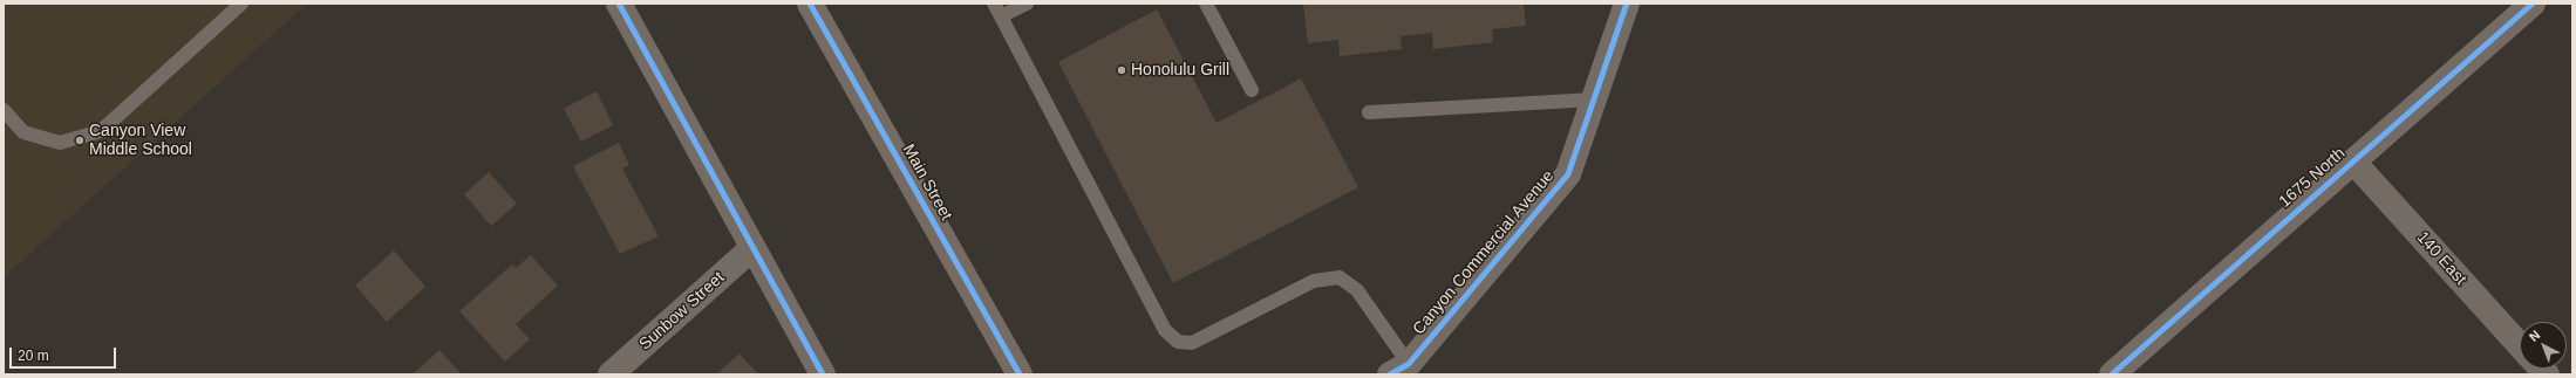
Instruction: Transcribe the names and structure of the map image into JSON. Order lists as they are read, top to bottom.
{
  "streets": {
    "main road": ["Main Street"],
    "street": [
      "1675 North",
      "Canyon Commercial Avenue",
      "140 East",
      "Sunbow Street"
    ]
  },
  "crossings": [
    ["1675 North", "140 East"]
  ],
  "places": ["Honolulu Grill", "Canyon View Middle School"],
  "scale_bar": "20 m",
  "north": "top left"
}
